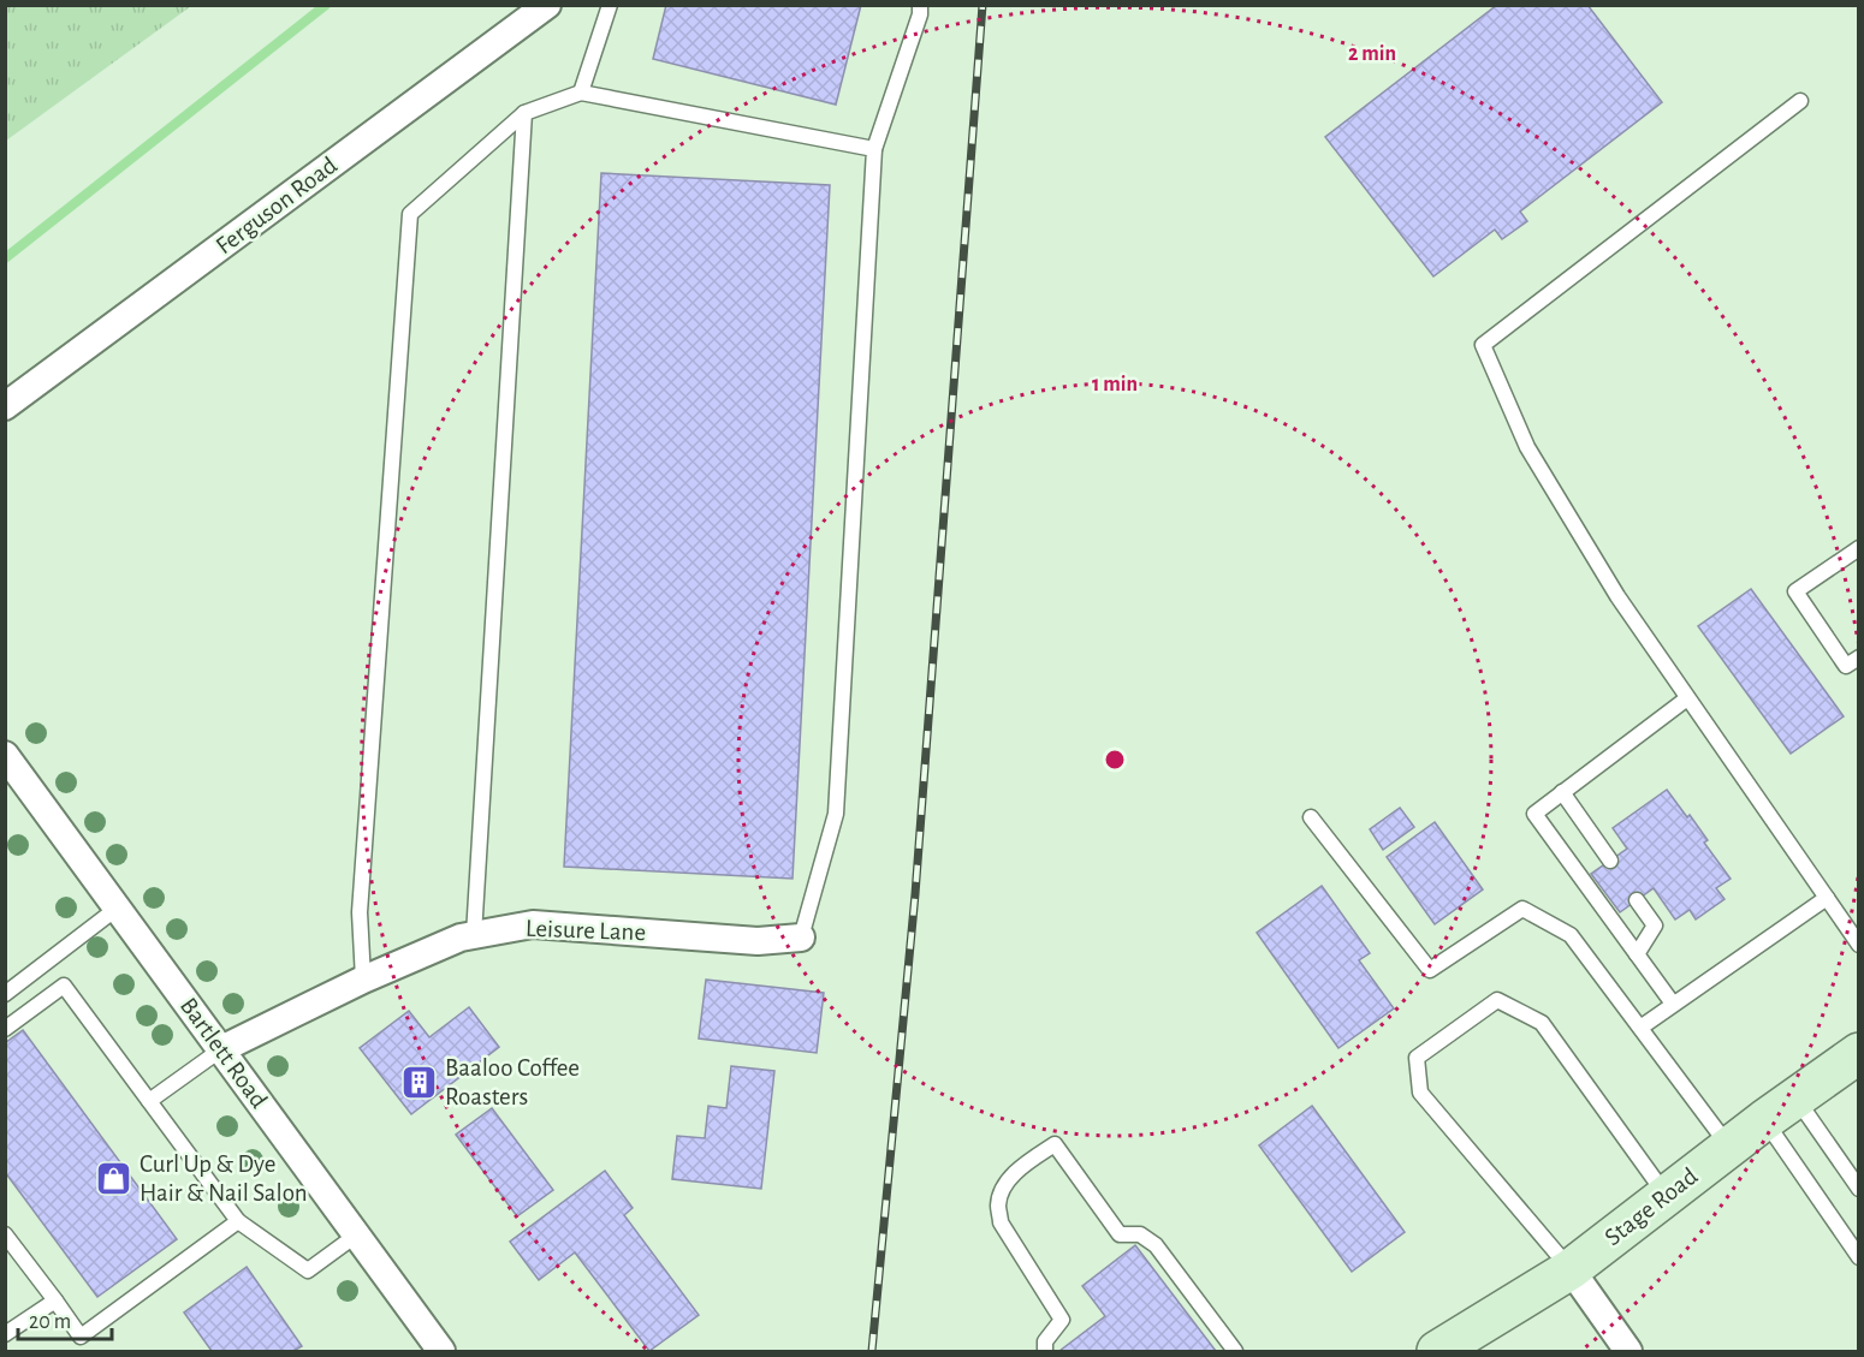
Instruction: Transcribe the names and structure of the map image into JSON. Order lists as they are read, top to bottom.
{
  "streets": {
    "main road": ["Stage Road"],
    "street": ["Ferguson Road", "Leisure Lane", "Bartlett Road"]
  },
  "crossings": [
    ["Leisure Lane", "Bartlett Road"]
  ],
  "places": {
    "building": ["Baaloo Coffee Roasters"],
    "shop": ["Curl Up & Dye Hair & Nail Salon"]
  },
  "scale_bar": "20 m",
  "rings": ["2 min", "1 min"]
}
